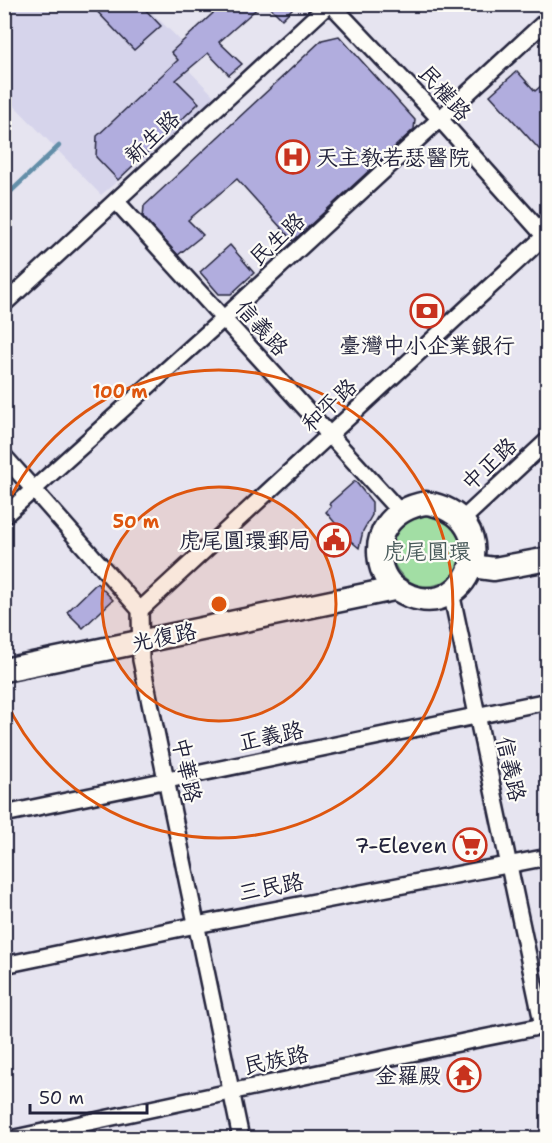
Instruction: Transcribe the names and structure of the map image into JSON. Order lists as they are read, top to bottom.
{
  "streets": {
    "street": [
      "民權路",
      "新生路",
      "民生路",
      "信義路",
      "和平路",
      "中正路",
      "光復路",
      "正義路",
      "中華路",
      "三民路",
      "民族路"
    ]
  },
  "crossings": [
    ["民權路", "新生路"],
    ["民權路", "民生路"],
    ["民權路", "和平路"],
    ["新生路", "信義路"],
    ["民生路", "信義路"],
    ["信義路", "和平路"],
    ["信義路", "中正路"],
    ["信義路", "光復路"],
    ["信義路", "正義路"],
    ["信義路", "三民路"],
    ["信義路", "民族路"],
    ["和平路", "中華路"],
    ["中正路", "光復路"],
    ["光復路", "中華路"],
    ["正義路", "中華路"],
    ["中華路", "三民路"],
    ["中華路", "民族路"]
  ],
  "parks": ["虎尾圓環"],
  "places": {
    "hospital": ["天主教若瑟醫院"],
    "bank": ["臺灣中小企業銀行"],
    "public building": ["虎尾圓環郵局"],
    "supermarket": ["7-Eleven"],
    "temple": ["金羅殿"]
  },
  "scale_bar": "50 m",
  "rings": ["100 m", "50 m"]
}
